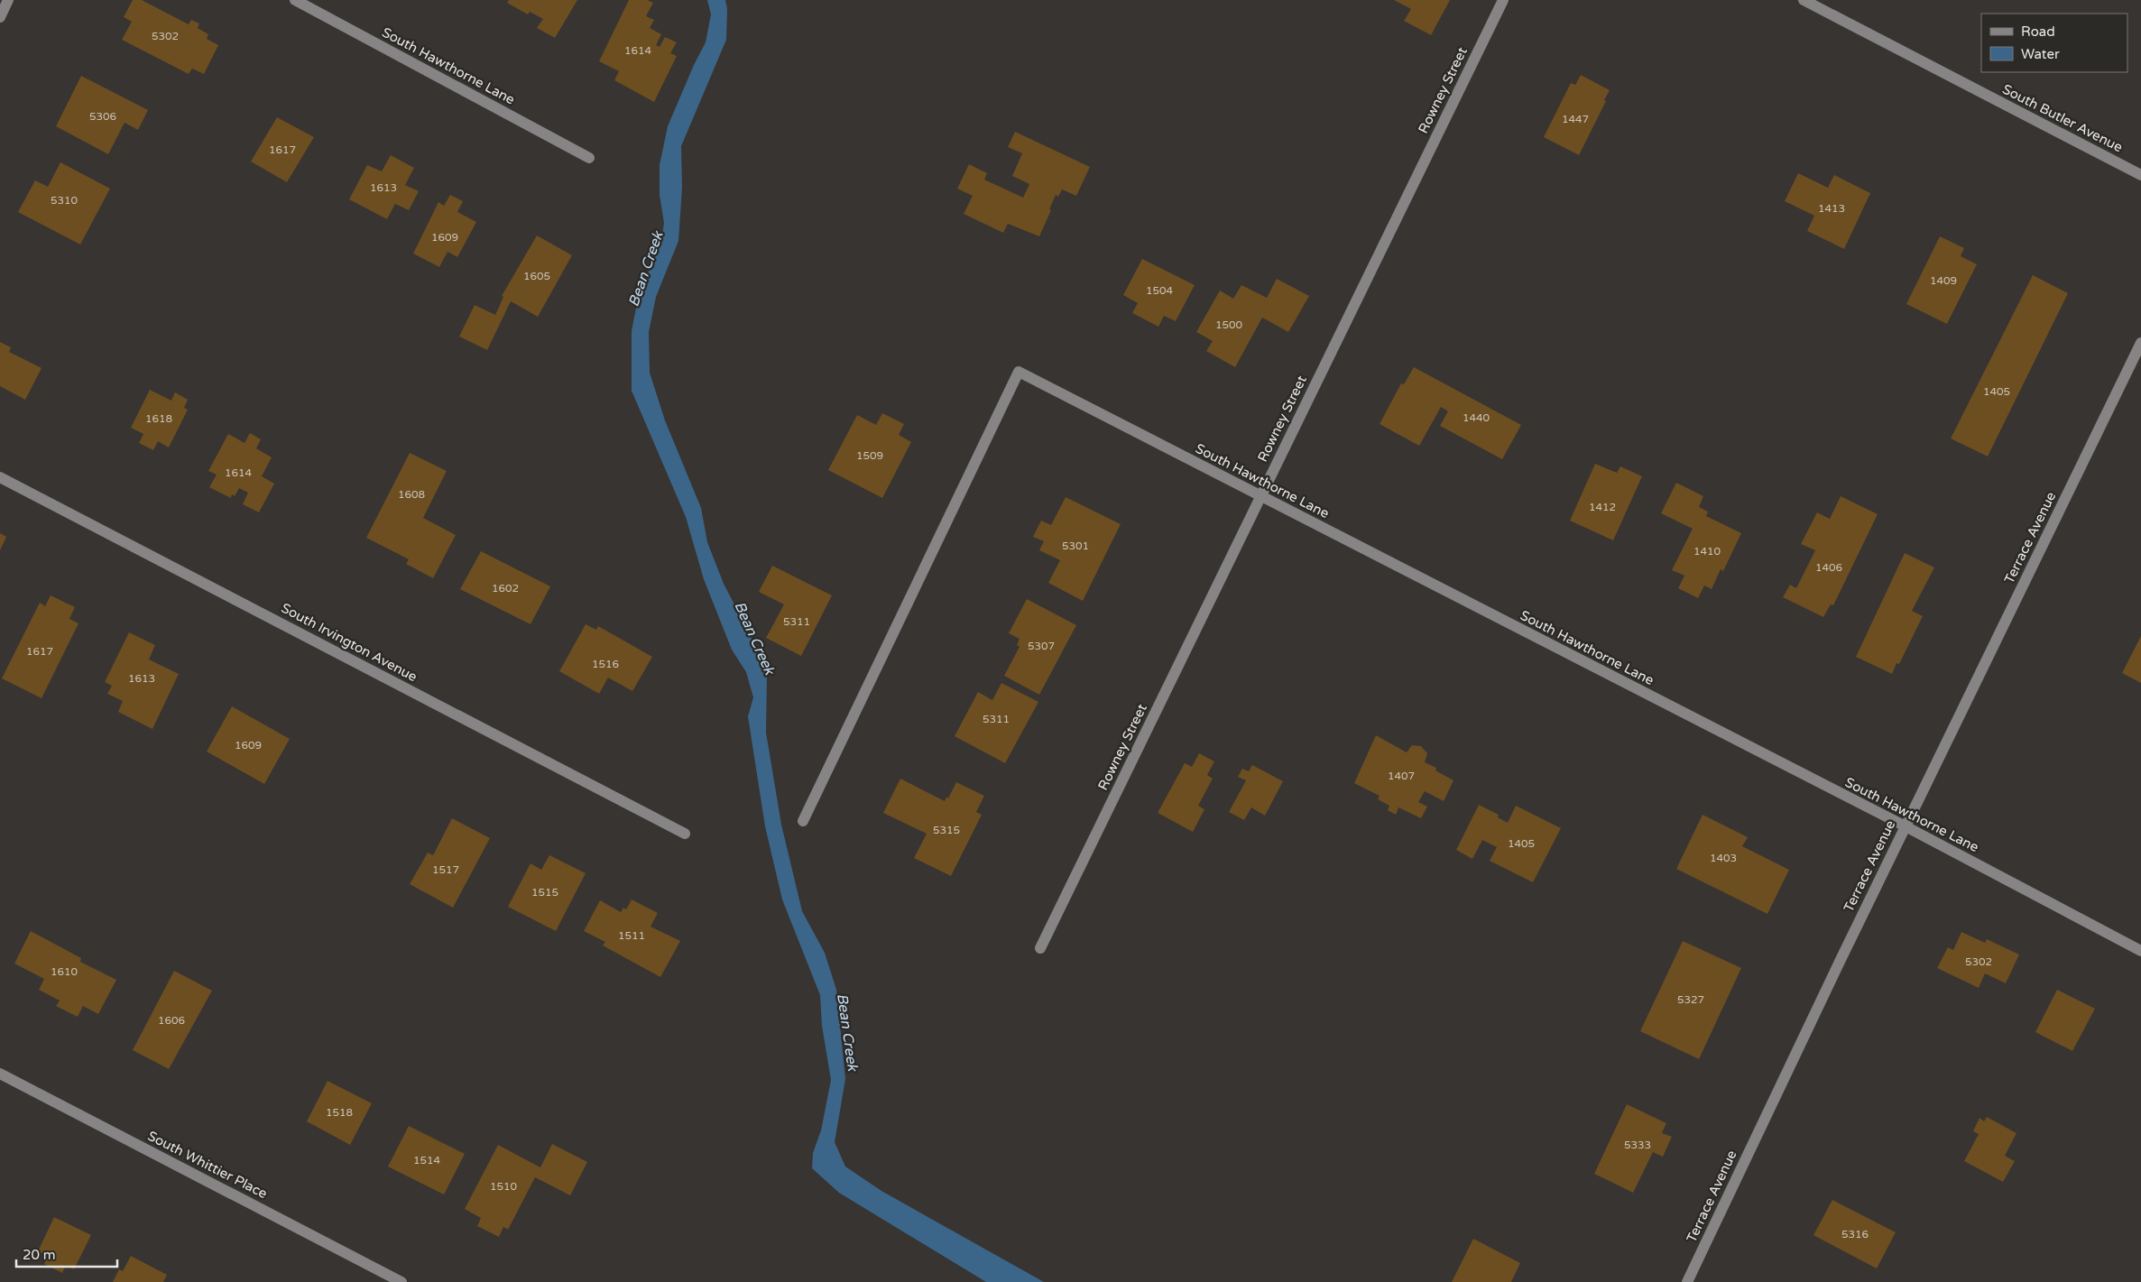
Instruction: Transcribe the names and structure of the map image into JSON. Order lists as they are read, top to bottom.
{
  "streets": {
    "street": [
      "South Hawthorne Lane",
      "Rowney Street",
      "South Butler Avenue",
      "Terrace Avenue",
      "South Irvington Avenue",
      "South Whittier Place"
    ]
  },
  "crossings": [
    ["South Hawthorne Lane", "Rowney Street"],
    ["South Hawthorne Lane", "Terrace Avenue"]
  ],
  "water": ["Bean Creek"],
  "house_numbers": [
    "5302",
    "1614",
    "5306",
    "1447",
    "1617",
    "1613",
    "5310",
    "1413",
    "1609",
    "1605",
    "1409",
    "1504",
    "1500",
    "1405",
    "1440",
    "1618",
    "1509",
    "1614",
    "1608",
    "1412",
    "5301",
    "1410",
    "1406",
    "1602",
    "5311",
    "5307",
    "1617",
    "1516",
    "1613",
    "5311",
    "1609",
    "1407",
    "5315",
    "1405",
    "1403",
    "1517",
    "1515",
    "1511",
    "5302",
    "1610",
    "5327",
    "1606",
    "1518",
    "5333",
    "1514",
    "1510",
    "5316"
  ],
  "legend": ["Road", "Water"],
  "scale_bar": "20 m"
}
